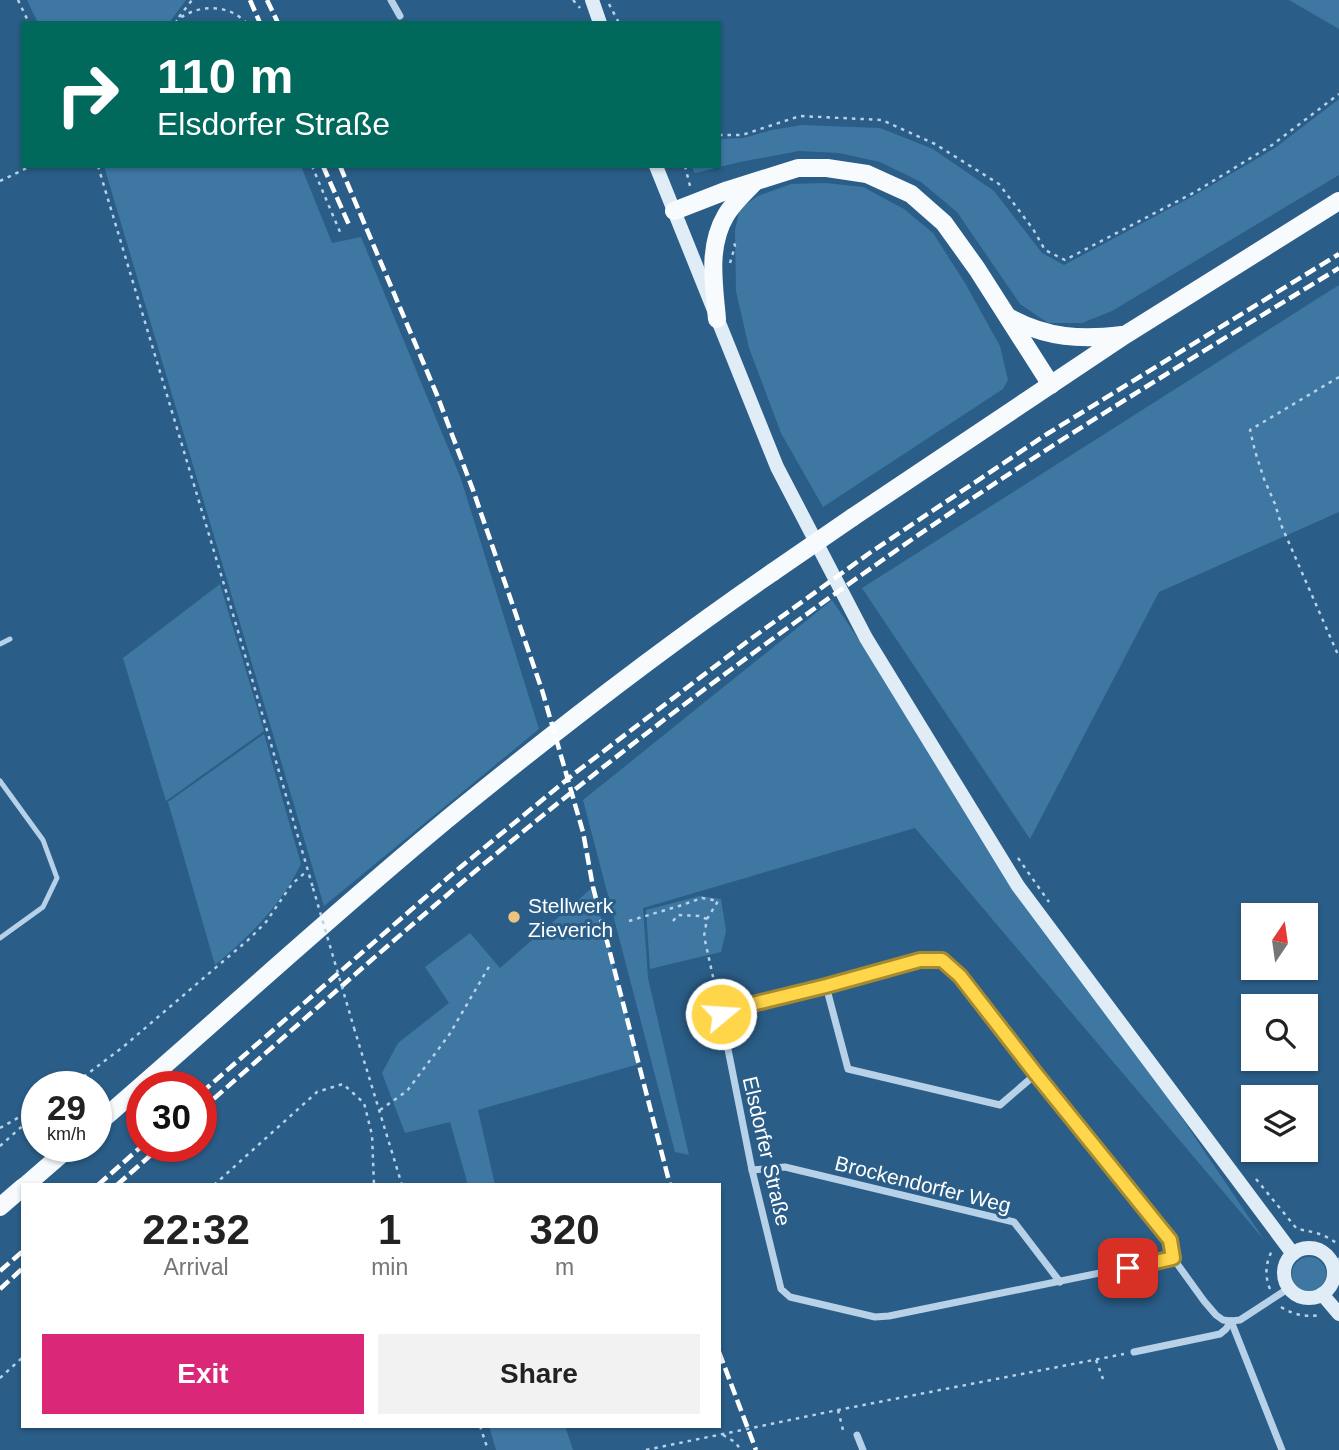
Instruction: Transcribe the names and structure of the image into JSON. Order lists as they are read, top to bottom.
{
  "streets": {
    "street": ["Elsdorfer Straße", "Brockendorfer Weg"]
  },
  "crossings": [
    ["Elsdorfer Straße", "Brockendorfer Weg"]
  ],
  "places": ["Stellwerk Zieverich"],
  "north": "top",
  "page": {
    "turn": ["110 m", "Elsdorfer Straße"],
    "speed": "29 km/h",
    "limit": "30",
    "eta": [
      "22:32",
      "Arrival",
      "1",
      "min",
      "320",
      "m"
    ],
    "buttons": ["Exit", "Share"]
  }
}
